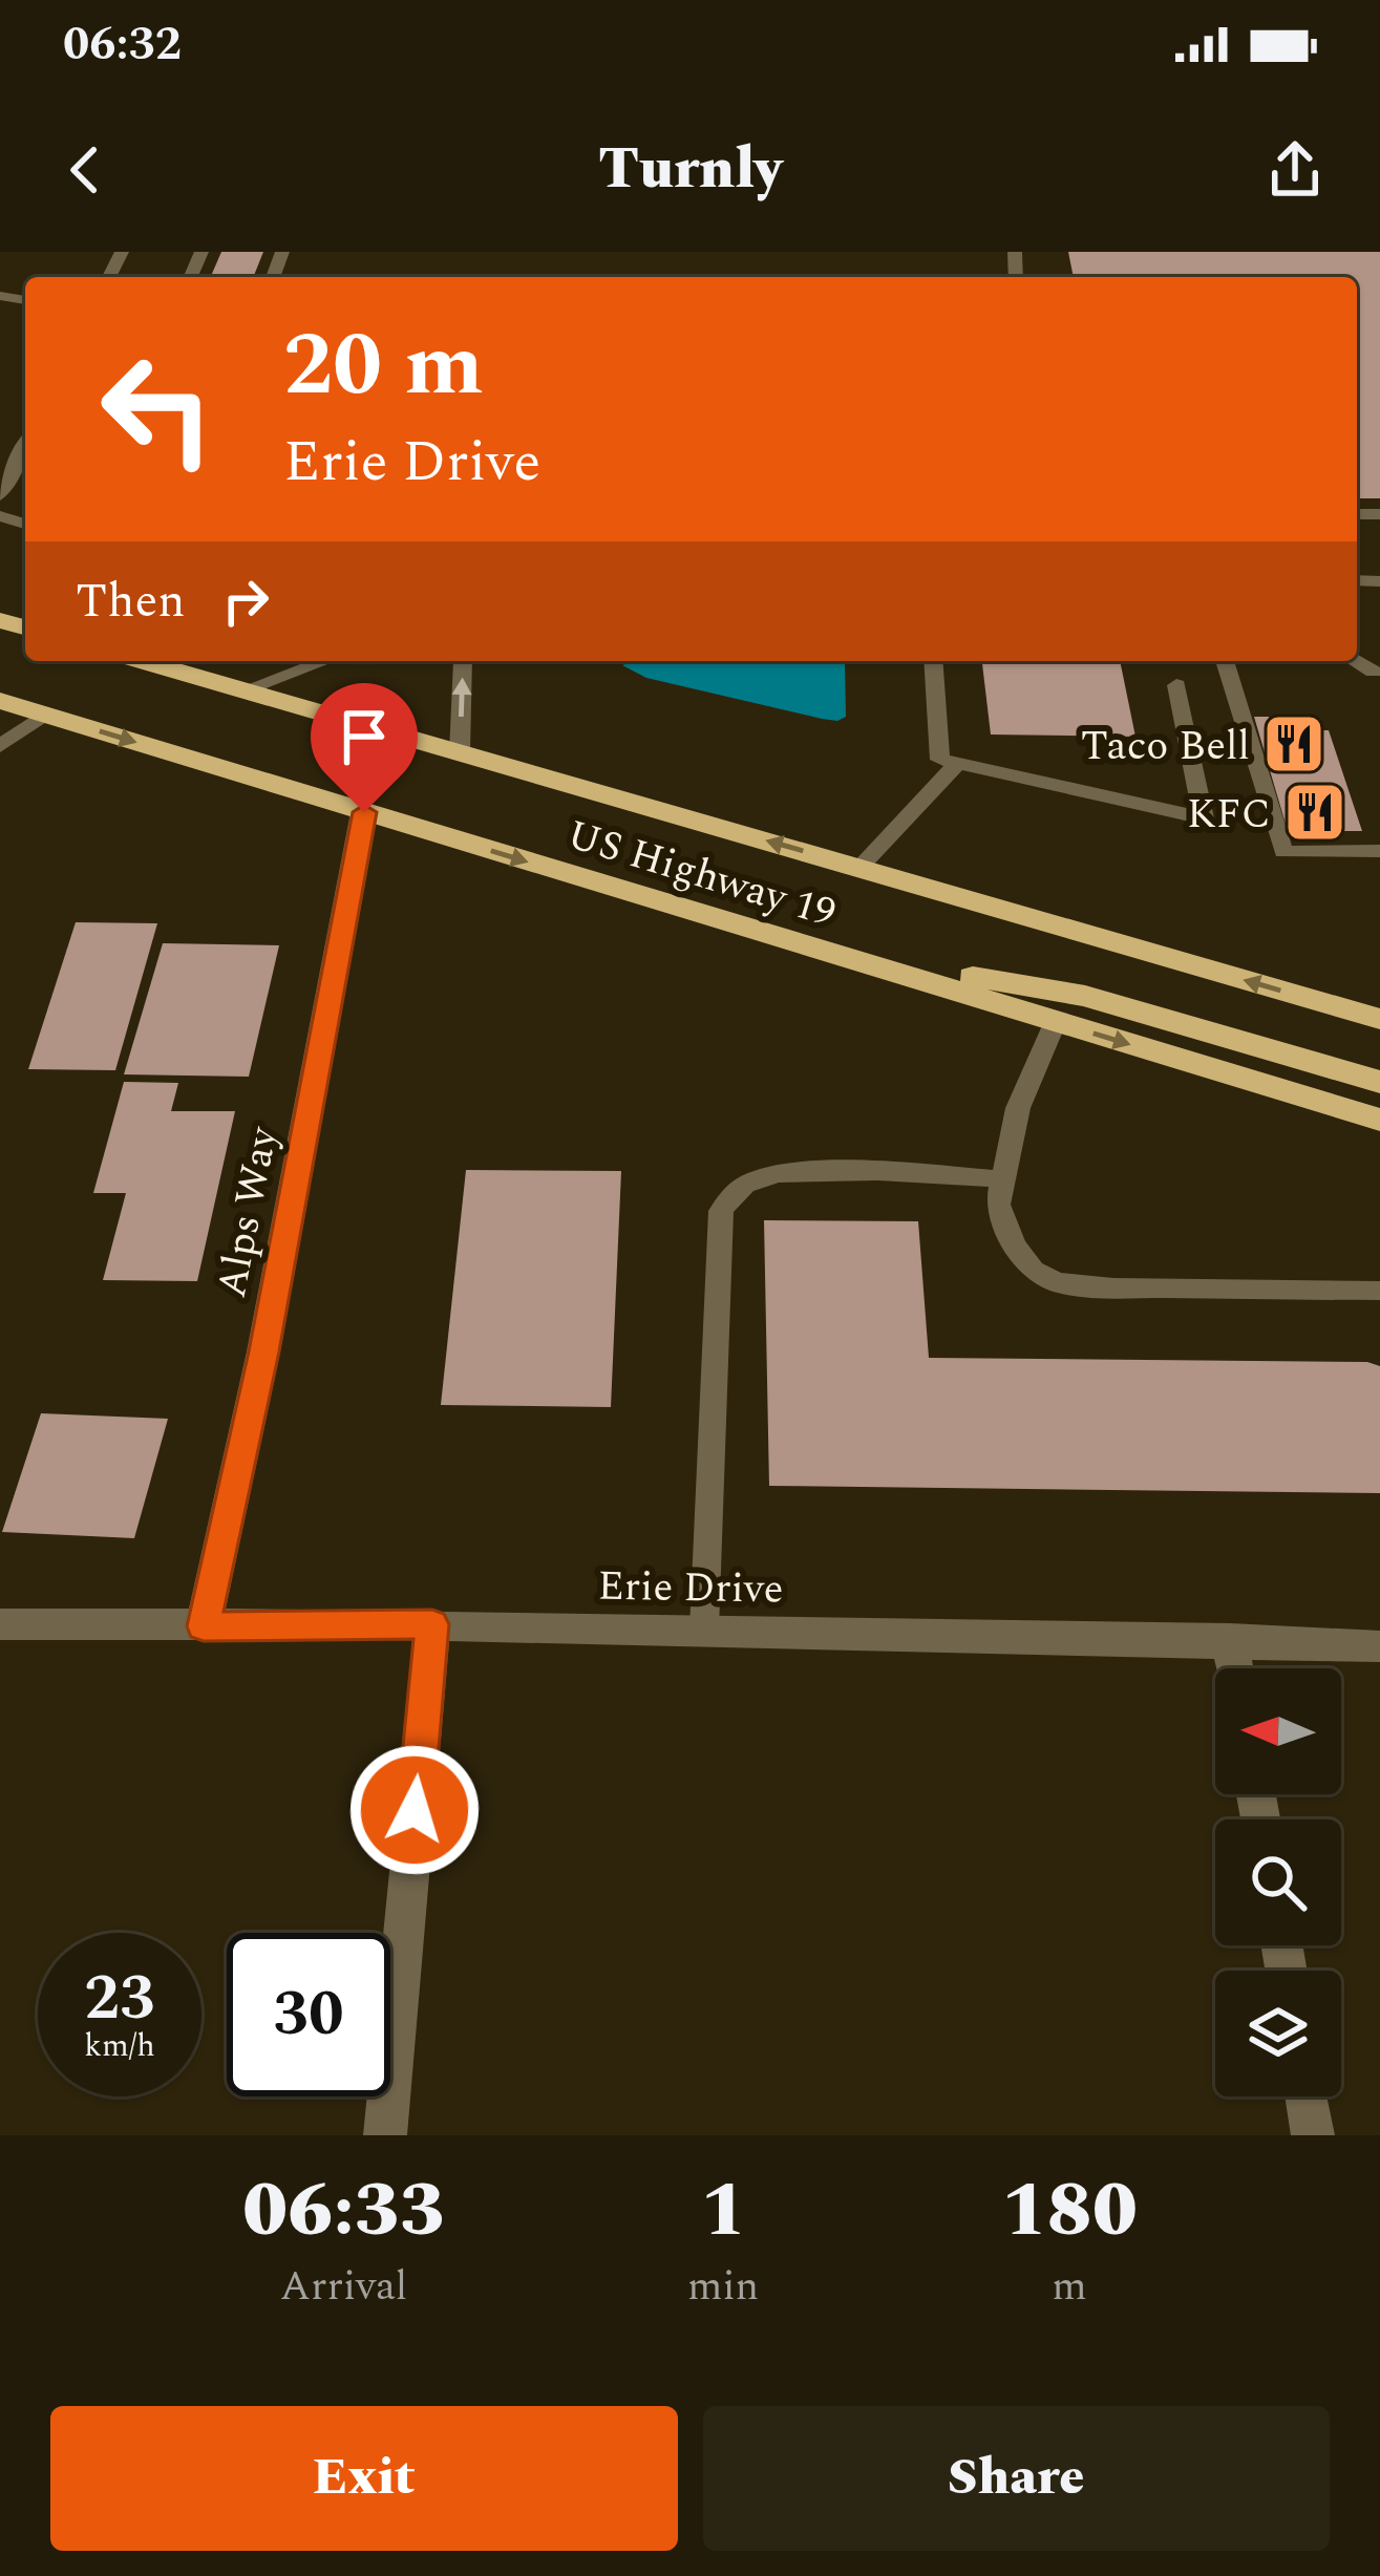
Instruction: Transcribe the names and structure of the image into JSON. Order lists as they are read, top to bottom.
{
  "streets": {
    "highway": ["US Highway 19"],
    "street": ["Alps Way", "Erie Drive"]
  },
  "crossings": [
    ["US Highway 19", "Alps Way"],
    ["Alps Way", "Erie Drive"]
  ],
  "places": {
    "restaurant": ["Taco Bell", "KFC"]
  },
  "north": "left",
  "page": {
    "status": "06:32",
    "header": "Turnly",
    "turn": ["20 m", "Erie Drive"],
    "then": "Then",
    "speed": "23 km/h",
    "limit": "30",
    "eta": [
      "06:33",
      "Arrival",
      "1",
      "min",
      "180",
      "m"
    ],
    "buttons": ["Exit", "Share"]
  }
}
